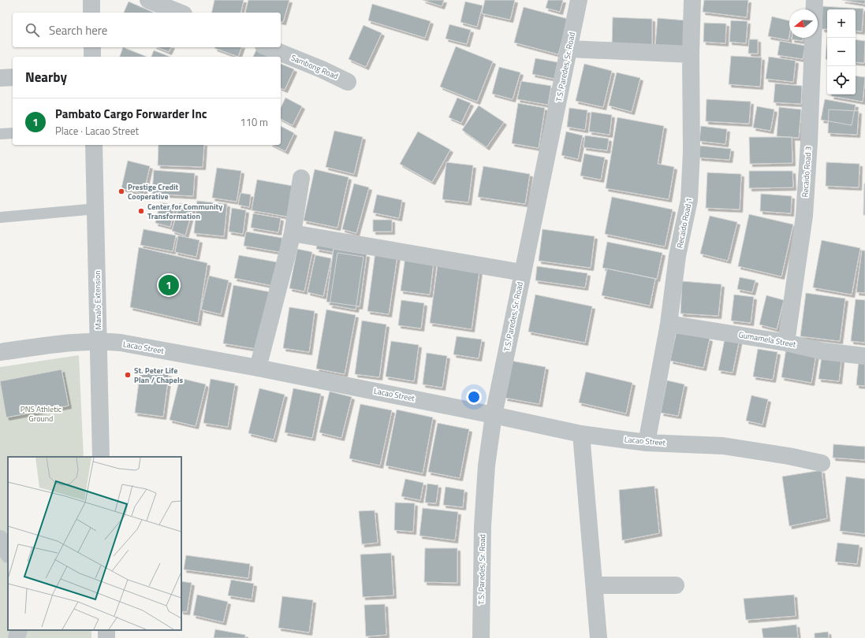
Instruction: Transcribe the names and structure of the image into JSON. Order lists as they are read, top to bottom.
{
  "streets": {
    "street": [
      "Sambong Road",
      "T.S. Paredes, Sr. Road",
      "Recaido Road 3",
      "Recaido Road 1",
      "Manalo Extension",
      "Gumamela Street",
      "Lacao Street"
    ]
  },
  "crossings": [
    ["T.S. Paredes, Sr. Road", "Lacao Street"],
    ["Recaido Road 3", "Gumamela Street"],
    ["Recaido Road 1", "Gumamela Street"],
    ["Recaido Road 1", "Lacao Street"],
    ["Manalo Extension", "Lacao Street"]
  ],
  "parks": ["PNS Athletic Ground"],
  "places": ["Prestige Credit Cooperative", "Center for Community Transformation", "St. Peter Life Plan / Chapels"],
  "north": "left",
  "page": {
    "map_buttons": ["+", "−"],
    "search": "Search here",
    "heading": "Nearby",
    "list": [
      {
        "mark": "1",
        "name": "Pambato Cargo Forwarder Inc",
        "note": "Place · Lacao Street",
        "value": "110 m"
      }
    ],
    "pins": "1"
  }
}
